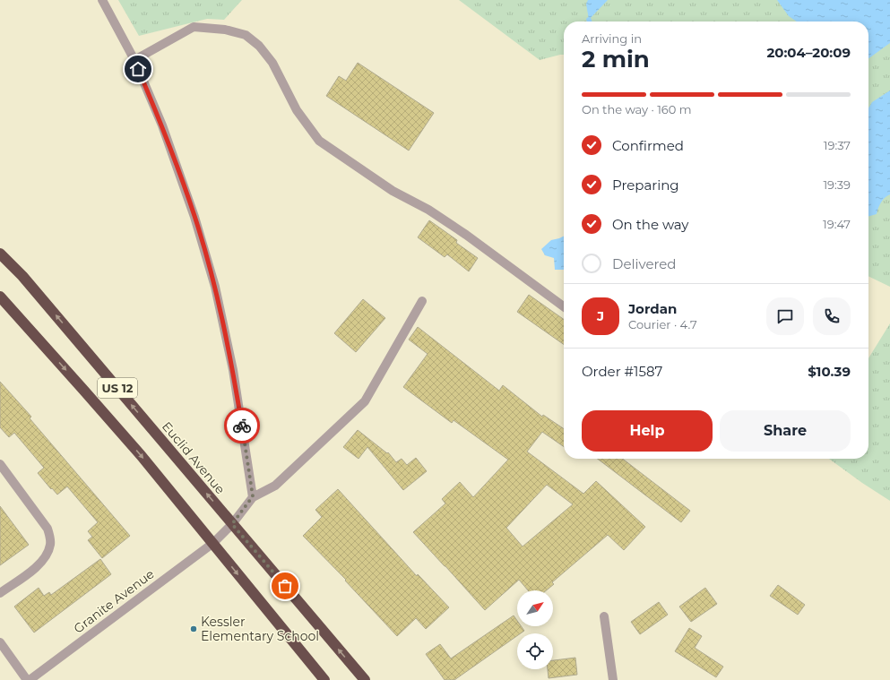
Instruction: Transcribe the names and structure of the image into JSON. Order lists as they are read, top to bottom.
{
  "streets": {
    "highway": ["US 12", "Euclid Avenue"],
    "street": ["Granite Avenue"]
  },
  "crossings": [
    ["US 12", "Granite Avenue"],
    ["Euclid Avenue", "Granite Avenue"]
  ],
  "places": ["Kessler Elementary School"],
  "north": "top right",
  "page": {
    "heading": ["2 min", "Arriving in", "20:04–20:09"],
    "panel": [
      "Jordan",
      "Courier · 4.7",
      "Order #1587",
      "$10.39"
    ],
    "bar": "On the way · 160 m",
    "list": [
      ["Confirmed", "19:37"],
      ["Preparing", "19:39"],
      ["On the way", "19:47"],
      "Delivered"
    ],
    "round": "J",
    "buttons": ["Help", "Share"]
  }
}
